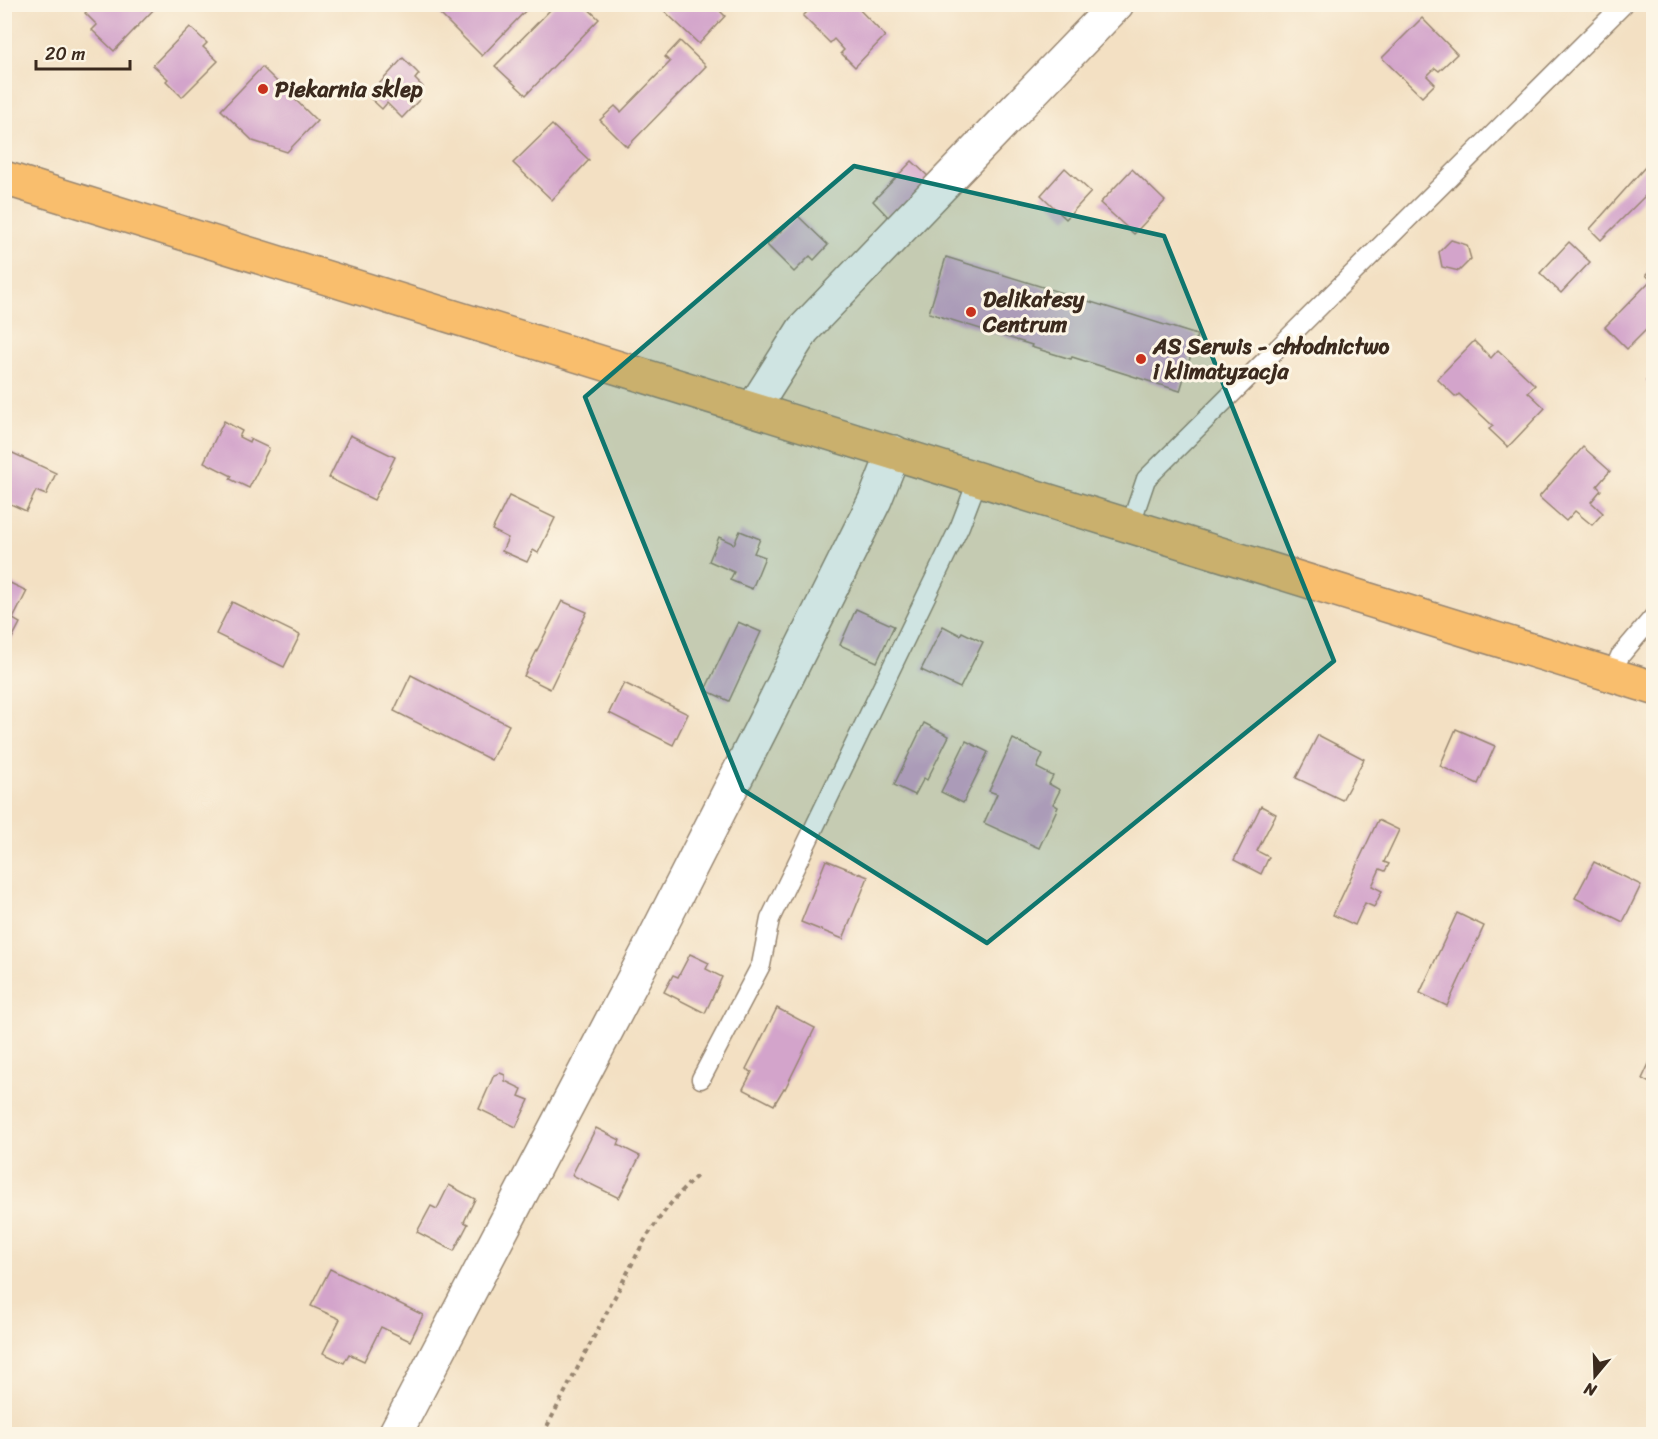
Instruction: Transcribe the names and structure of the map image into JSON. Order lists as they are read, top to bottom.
{
  "places": ["Piekarnia sklep", "Delikatesy Centrum", "AS Serwis - chłodnictwo i klimatyzacja"],
  "scale_bar": "20 m",
  "north": "bottom"
}
